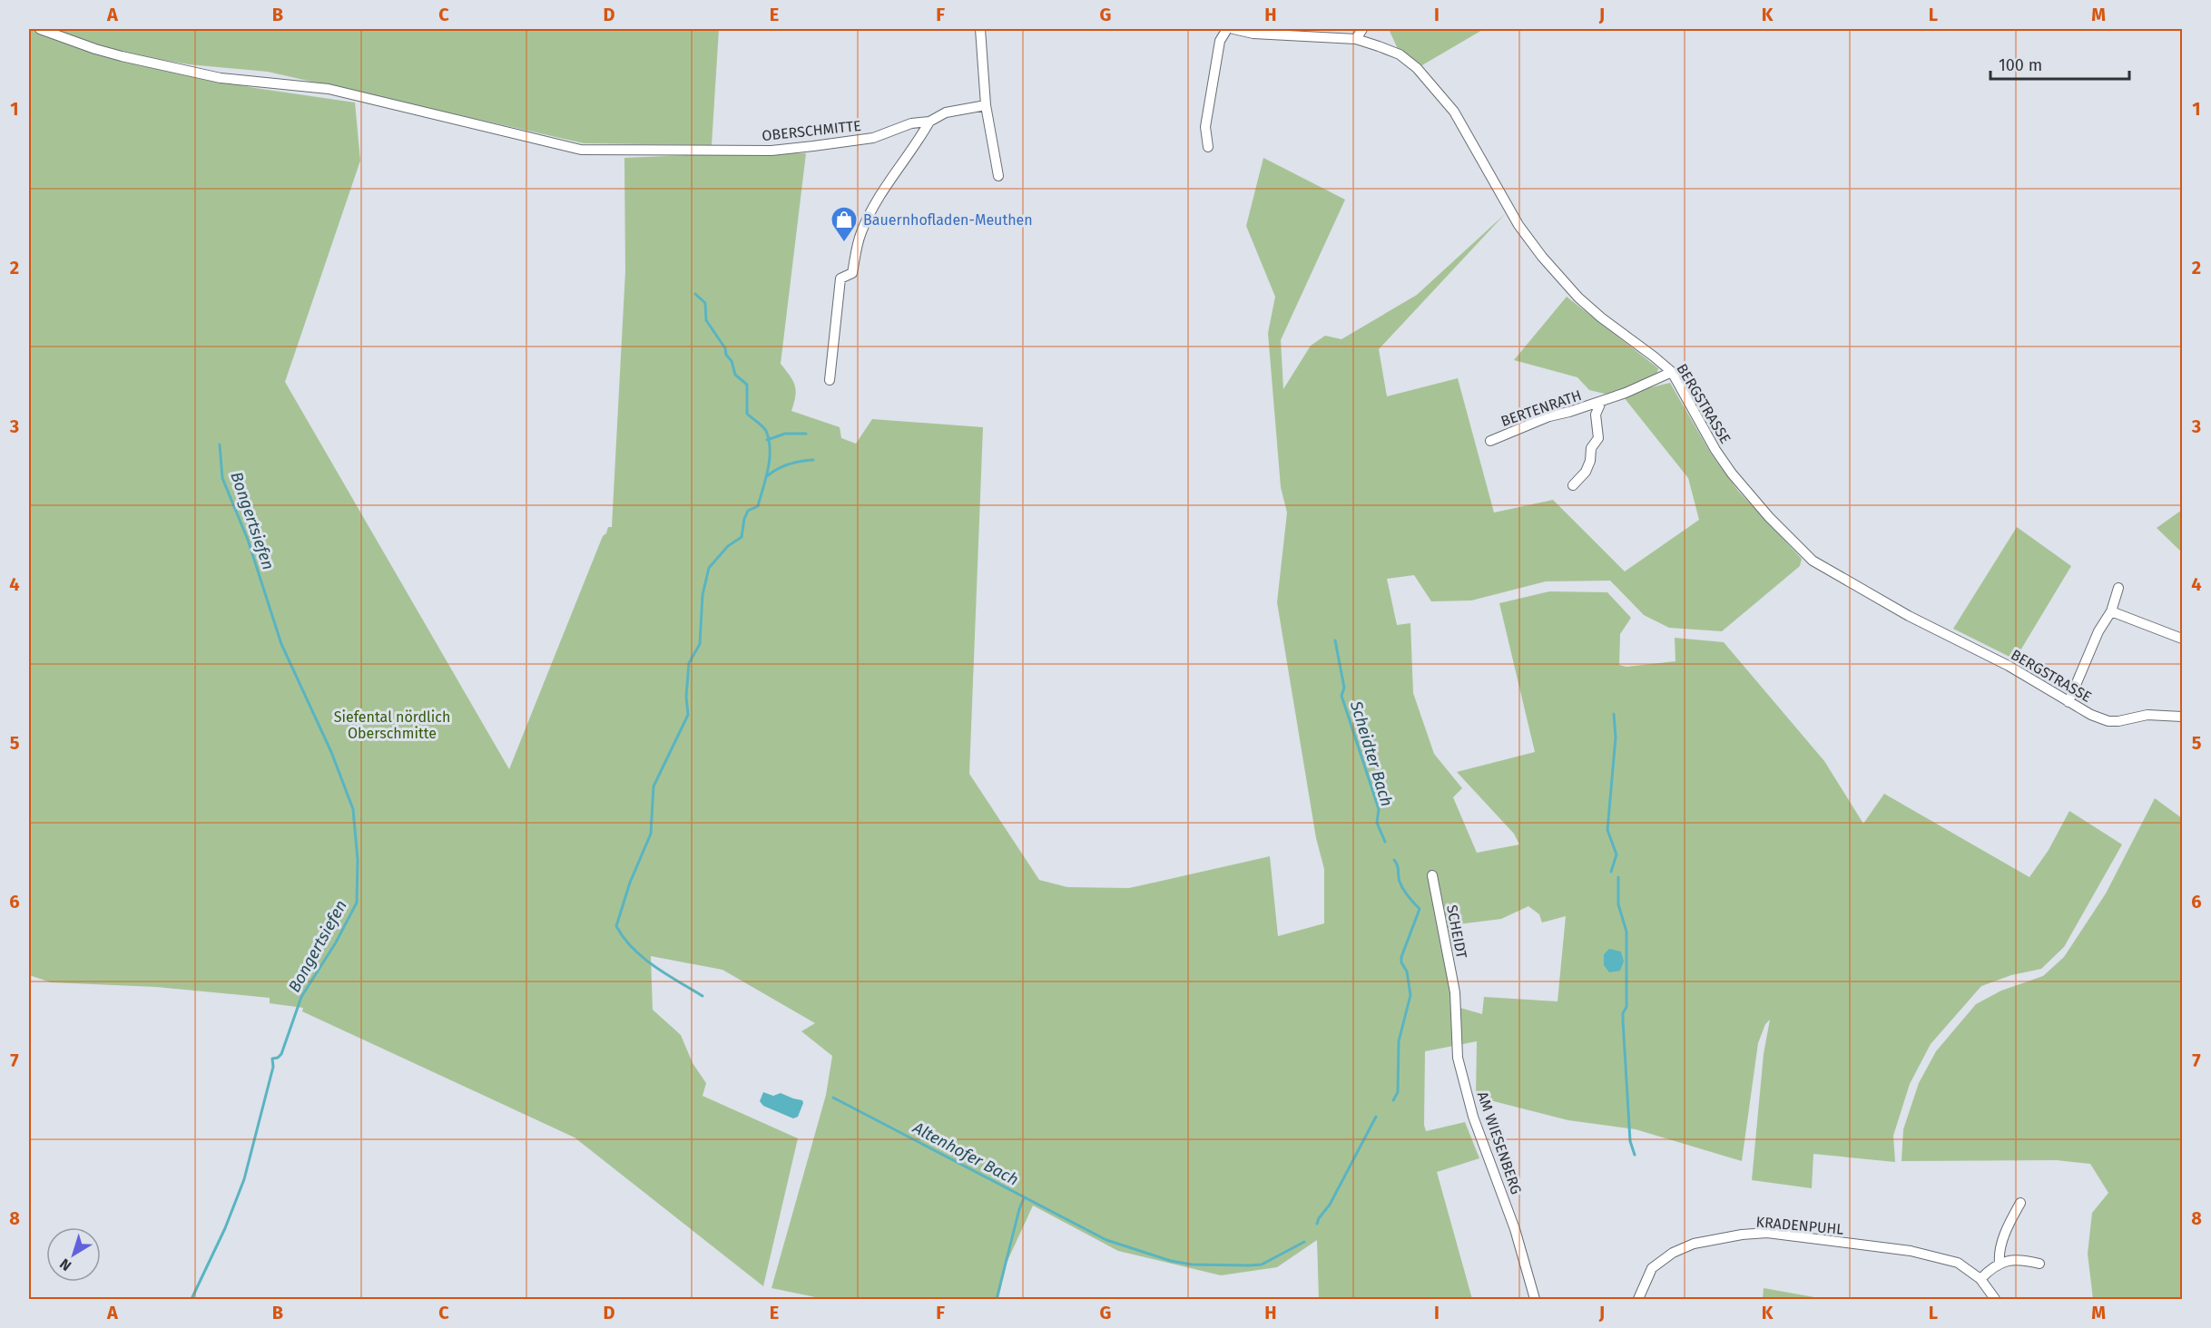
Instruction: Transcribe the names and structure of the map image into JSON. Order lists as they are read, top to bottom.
{
  "streets": {
    "street": [
      "OBERSCHMITTE",
      "BERGSTRASSE",
      "BERTENRATH",
      "SCHEIDT",
      "AM WIESENBERG",
      "KRADENPUHL"
    ]
  },
  "crossings": [
    ["BERGSTRASSE", "BERTENRATH"],
    ["SCHEIDT", "AM WIESENBERG"]
  ],
  "water": ["Bongertsiefen", "Scheidter Bach", "Altenhofer Bach"],
  "parks": ["Siefental nördlich Oberschmitte"],
  "places": {
    "shop": ["Bauernhofladen-Meuthen"]
  },
  "scale_bar": "100 m",
  "north": "bottom left",
  "grid": {
    "columns": [
      "A",
      "B",
      "C",
      "D",
      "E",
      "F",
      "G",
      "H",
      "I",
      "J",
      "K",
      "L",
      "M"
    ],
    "rows": [
      "1",
      "2",
      "3",
      "4",
      "5",
      "6",
      "7",
      "8"
    ]
  }
}
